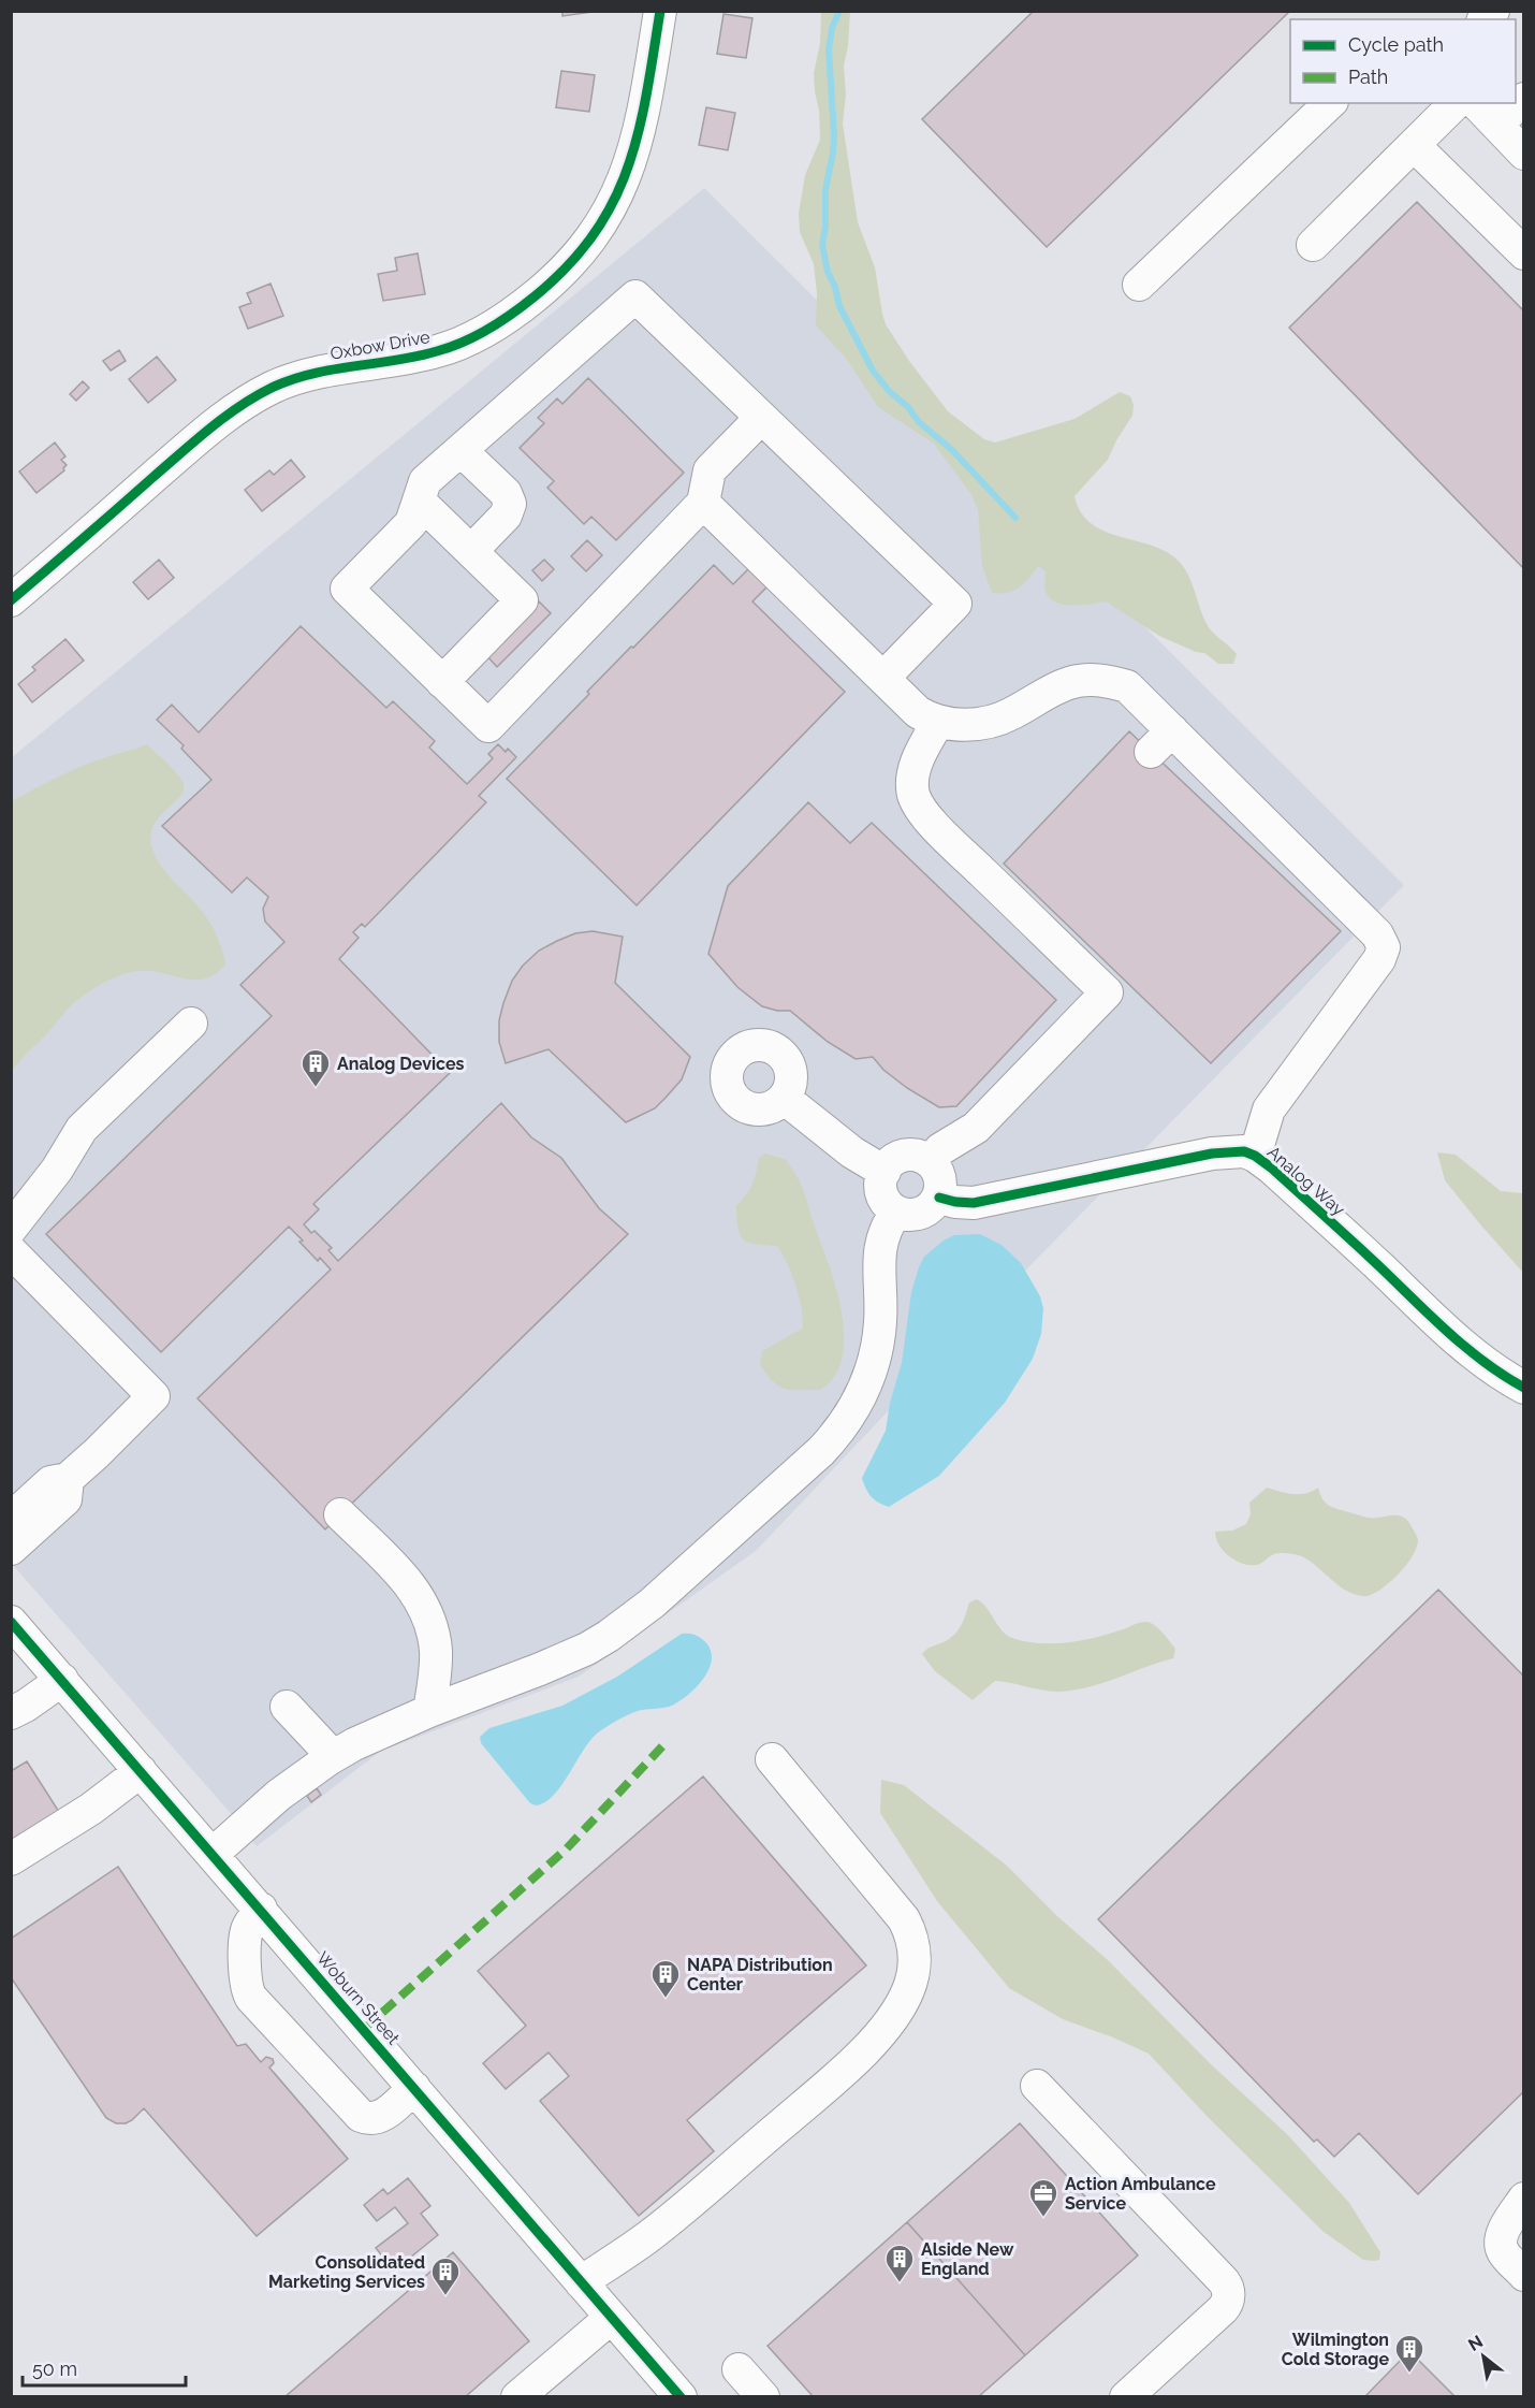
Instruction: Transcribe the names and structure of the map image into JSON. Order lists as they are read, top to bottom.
{
  "streets": {
    "street": ["Oxbow Drive", "Analog Way", "Woburn Street"]
  },
  "places": {
    "building": [
      "Analog Devices",
      "NAPA Distribution Center",
      "Alside New England",
      "Consolidated Marketing Services",
      "Wilmington Cold Storage"
    ],
    "office": ["Action Ambulance Service"]
  },
  "legend": ["Cycle path", "Path"],
  "scale_bar": "50 m",
  "north": "top left"
}
